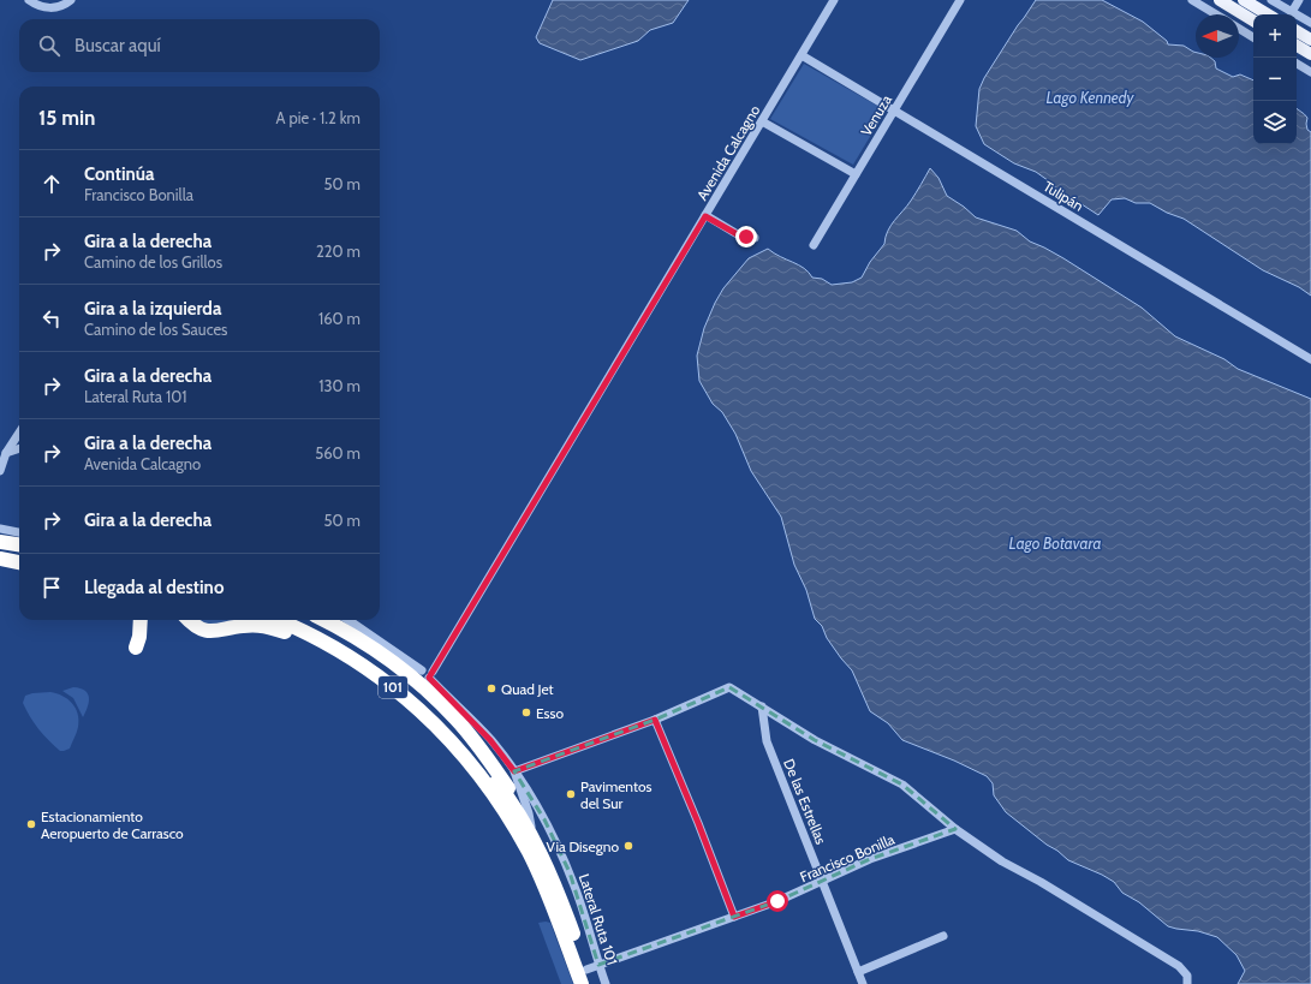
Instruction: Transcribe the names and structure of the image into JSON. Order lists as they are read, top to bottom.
{
  "streets": {
    "highway": ["101"],
    "street": [
      "Venuza",
      "Avenida Calcagno",
      "Tulipán",
      "De las Estrellas",
      "Francisco Bonilla",
      "Lateral Ruta 101"
    ]
  },
  "crossings": [
    ["Venuza", "Tulipán"],
    ["Avenida Calcagno", "Tulipán"],
    ["Avenida Calcagno", "Lateral Ruta 101"],
    ["101", "Francisco Bonilla"],
    ["101", "Lateral Ruta 101"],
    ["De las Estrellas", "Francisco Bonilla"],
    ["Francisco Bonilla", "Lateral Ruta 101"]
  ],
  "water": ["Lago Kennedy", "Lago Botavara"],
  "places": [
    "Quad Jet",
    "Esso",
    "Pavimentos del Sur",
    "Estacionamiento Aeropuerto de Carrasco",
    "Via Disegno"
  ],
  "north": "left",
  "page": {
    "map_buttons": ["+", "−"],
    "search": "Buscar aquí",
    "heading": ["15 min", "A pie · 1.2 km"],
    "list": [
      ["Continúa", "Francisco Bonilla", "50 m"],
      ["Gira a la derecha", "Camino de los Grillos", "220 m"],
      ["Gira a la izquierda", "Camino de los Sauces", "160 m"],
      ["Gira a la derecha", "Lateral Ruta 101", "130 m"],
      ["Gira a la derecha", "Avenida Calcagno", "560 m"],
      ["Gira a la derecha", "50 m"],
      "Llegada al destino"
    ]
  }
}
